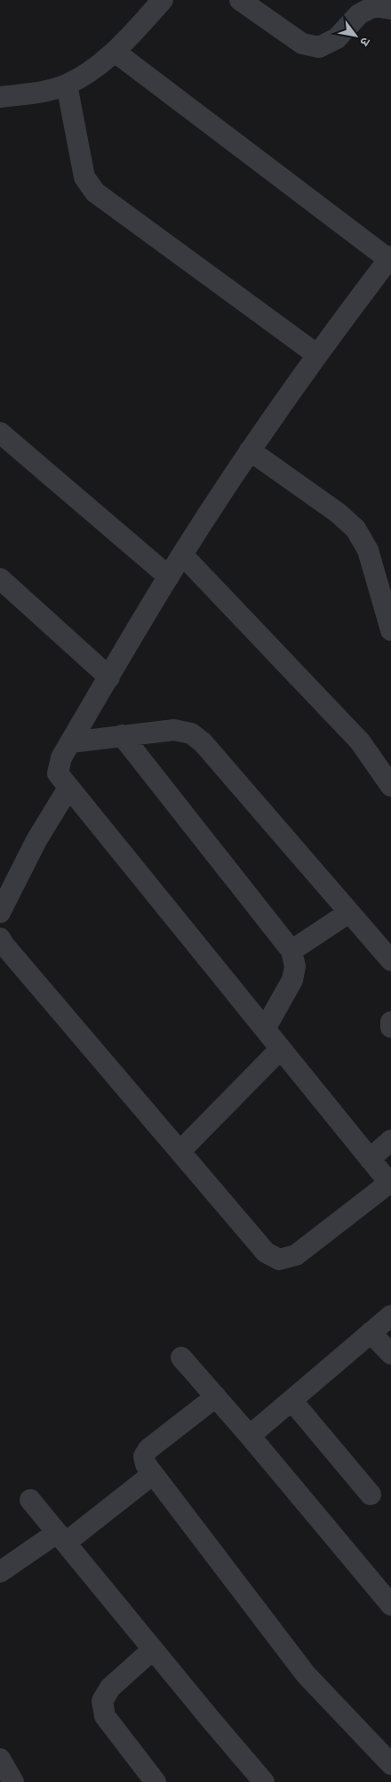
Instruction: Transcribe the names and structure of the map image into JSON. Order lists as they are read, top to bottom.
{
  "north": "bottom right"
}
